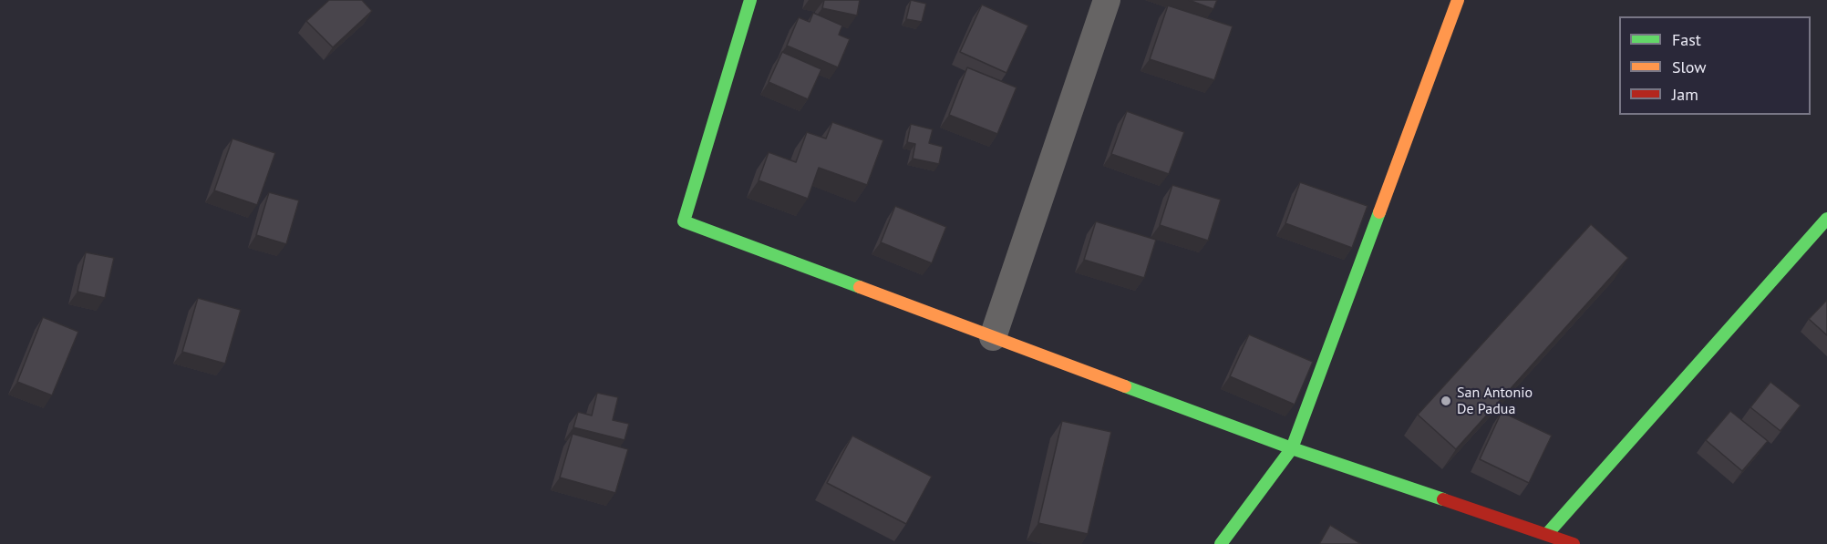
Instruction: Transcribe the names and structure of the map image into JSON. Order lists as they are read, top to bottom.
{
  "places": ["San Antonio De Padua"],
  "legend": ["Fast", "Slow", "Jam"]
}
